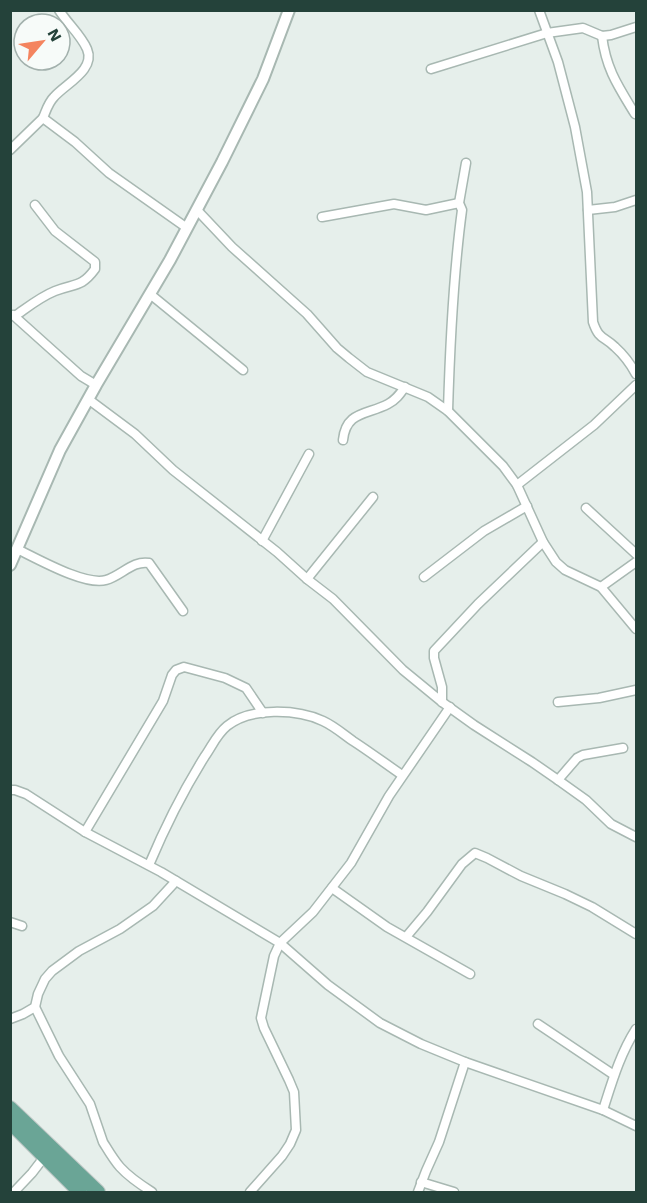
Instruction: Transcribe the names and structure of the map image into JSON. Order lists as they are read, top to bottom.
{
  "north": "top right"
}
